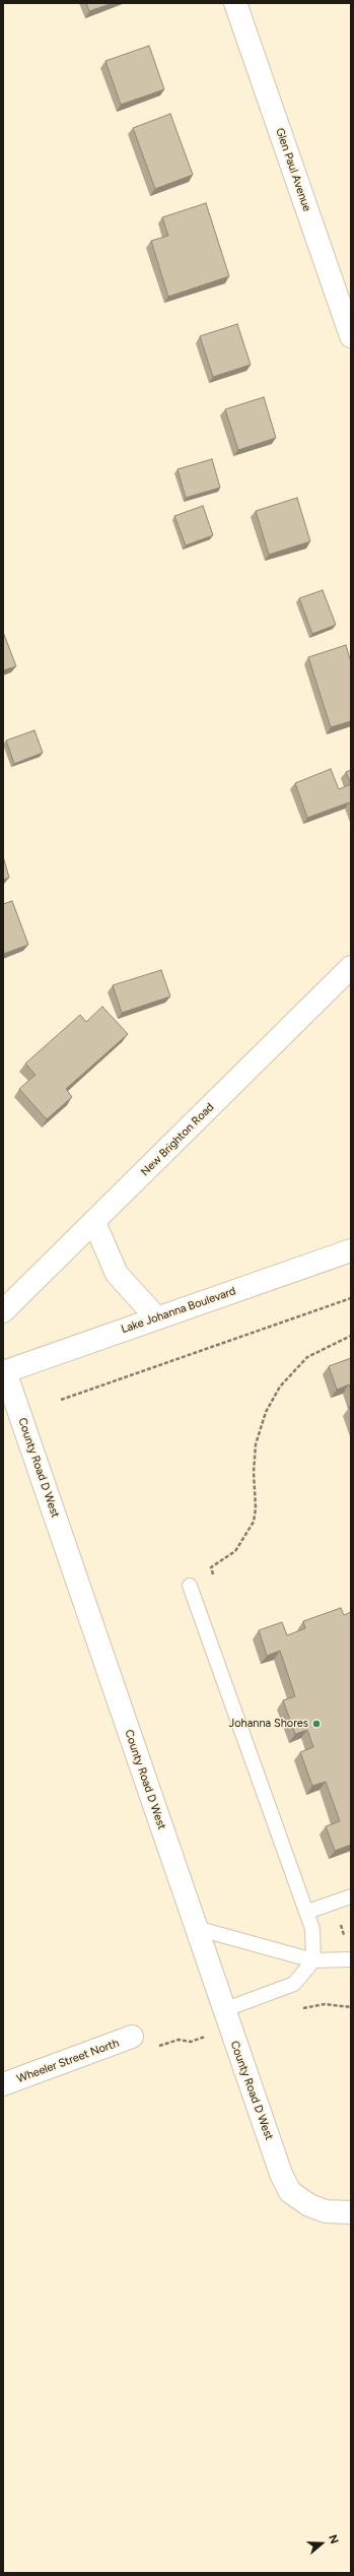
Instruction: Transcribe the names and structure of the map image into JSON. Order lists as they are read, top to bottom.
{
  "streets": {
    "street": [
      "Glen Paul Avenue",
      "New Brighton Road",
      "Lake Johanna Boulevard",
      "County Road D West",
      "Wheeler Street North"
    ]
  },
  "crossings": [
    ["Lake Johanna Boulevard", "County Road D West"]
  ],
  "places": ["Johanna Shores"],
  "north": "right"
}
